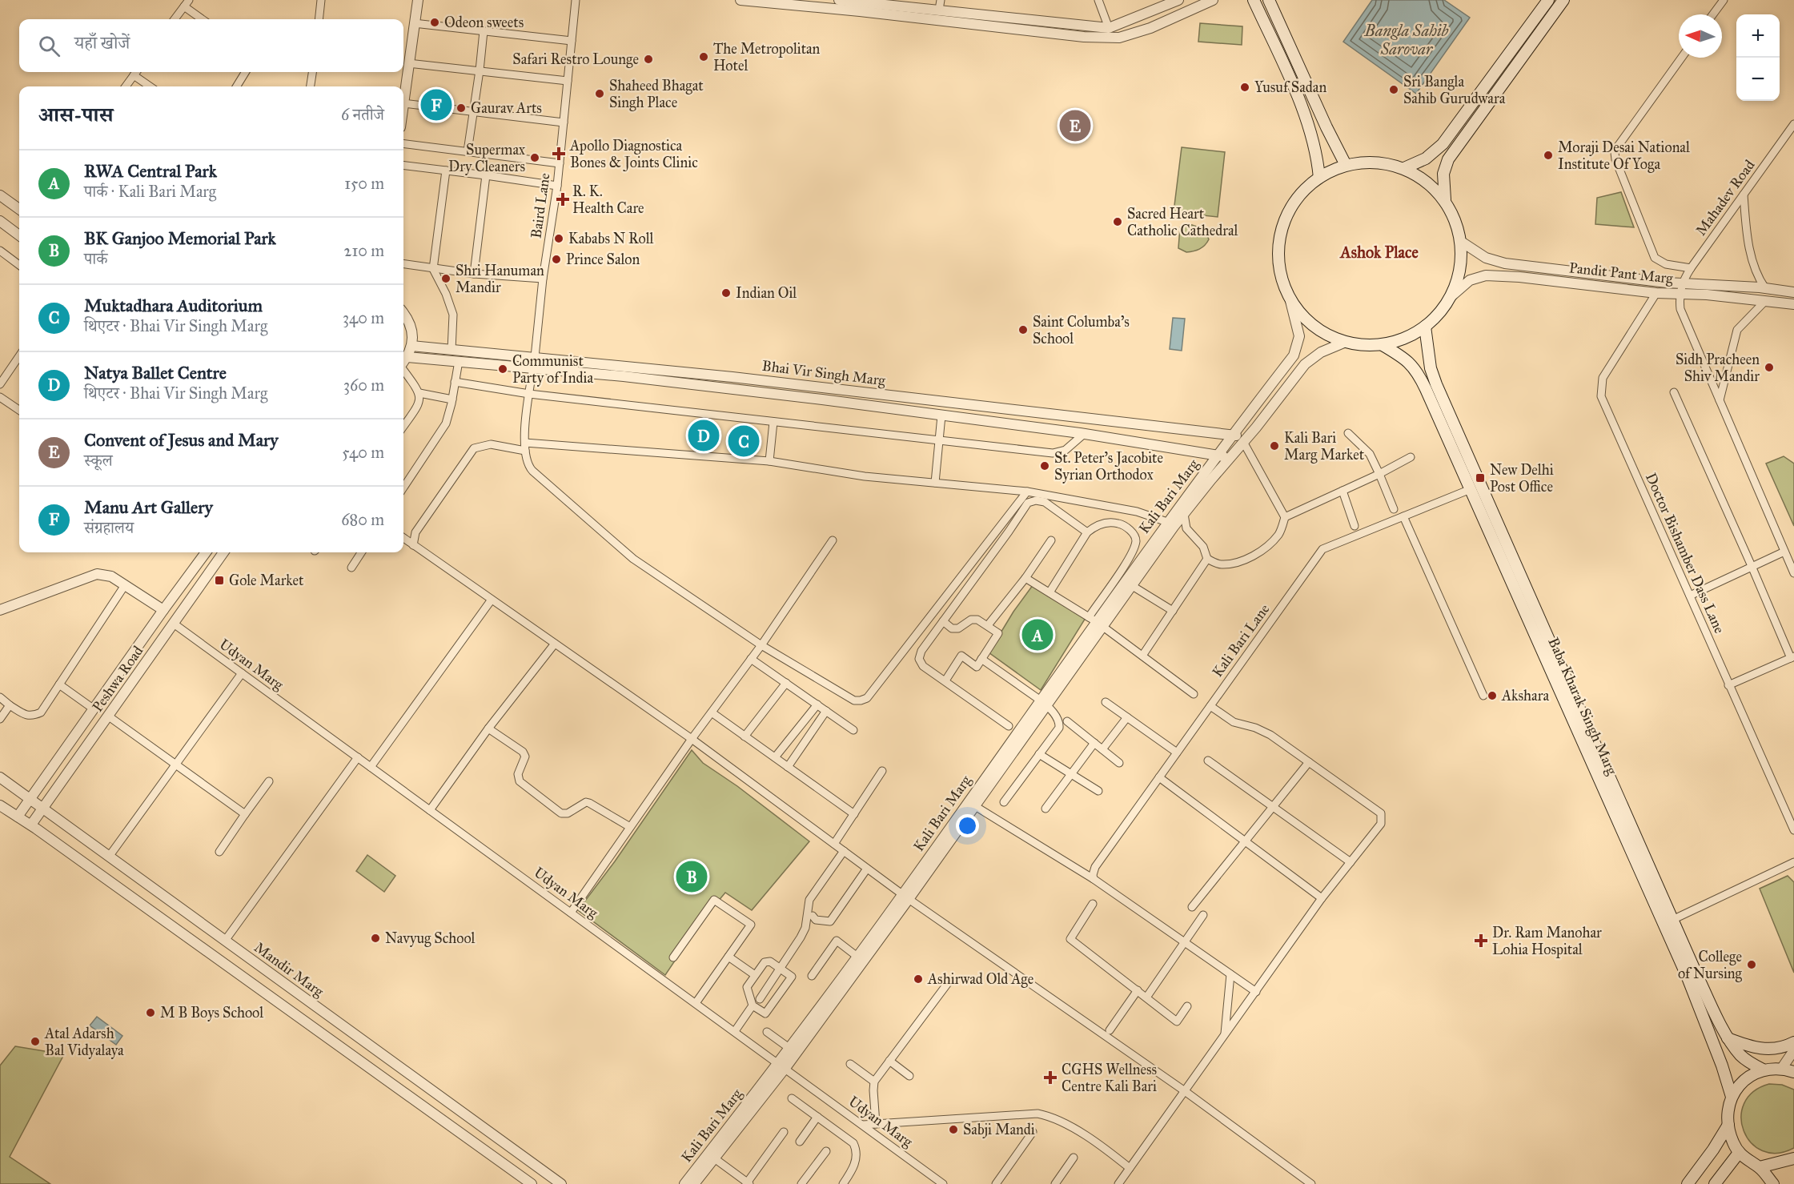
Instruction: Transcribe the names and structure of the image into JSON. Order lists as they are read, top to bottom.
{
  "streets": {
    "main road": ["Baba Kharak Singh Marg"],
    "street": [
      "Mahadev Road",
      "Baird Lane",
      "Pandit Pant Marg",
      "Bhai Vir Singh Marg",
      "Kali Bari Marg",
      "Doctor Bishamber Dass Lane",
      "Kali Bari Lane",
      "Udyan Marg",
      "Peshwa Road",
      "Mandir Marg"
    ]
  },
  "crossings": [
    ["Mahadev Road", "Pandit Pant Marg"],
    ["Baird Lane", "Bhai Vir Singh Marg"],
    ["Pandit Pant Marg", "Doctor Bishamber Dass Lane"],
    ["Bhai Vir Singh Marg", "Kali Bari Marg"],
    ["Kali Bari Marg", "Udyan Marg"],
    ["Kali Bari Lane", "Baba Kharak Singh Marg"],
    ["Udyan Marg", "Peshwa Road"],
    ["Peshwa Road", "Mandir Marg"]
  ],
  "districts": ["Ashok Place"],
  "water": ["Bangla Sahib Sarovar"],
  "places": {
    "other": [
      "Odeon sweets",
      "The Metropolitan Hotel",
      "Safari Restro Lounge",
      "Yusuf Sadan",
      "Sri Bangla Sahib Gurudwara",
      "Shaheed Bhagat Singh Place",
      "Gaurav Arts",
      "Moraji Desai National Institute Of Yoga",
      "Supermax Dry Cleaners",
      "Sacred Heart Catholic Cathedral",
      "Kababs N Roll",
      "Prince Salon",
      "Shri Hanuman Mandir",
      "Indian Oil",
      "Saint Columba's School",
      "Sidh Pracheen Shiv Mandir",
      "Communist Party of India",
      "Kali Bari Marg Market",
      "St. Peter’s Jacobite Syrian Orthodox",
      "Akshara",
      "Navyug School",
      "College of Nursing",
      "Ashirwad Old Age",
      "M B Boys School",
      "Atal Adarsh Bal Vidyalaya",
      "Sabji Mandi"
    ],
    "health": [
      "Apollo Diagnostica Bones & Joints Clinic",
      "R. K. Health Care",
      "Dr. Ram Manohar Lohia Hospital",
      "CGHS Wellness Centre Kali Bari"
    ],
    "transit": ["New Delhi Post Office", "Gole Market"]
  },
  "north": "left",
  "page": {
    "map_buttons": ["+", "−"],
    "search": "यहाँ खोजें",
    "heading": ["आस-पास", "6 नतीजे"],
    "pins": [
      "F",
      "E",
      "D",
      "C",
      "A",
      "B"
    ],
    "list": [
      {
        "mark": "A",
        "name": "RWA Central Park",
        "note": "पार्क · Kali Bari Marg",
        "value": "150 m"
      },
      {
        "mark": "B",
        "name": "BK Ganjoo Memorial Park",
        "note": "पार्क",
        "value": "210 m"
      },
      {
        "mark": "C",
        "name": "Muktadhara Auditorium",
        "note": "थिएटर · Bhai Vir Singh Marg",
        "value": "340 m"
      },
      {
        "mark": "D",
        "name": "Natya Ballet Centre",
        "note": "थिएटर · Bhai Vir Singh Marg",
        "value": "360 m"
      },
      {
        "mark": "E",
        "name": "Convent of Jesus and Mary",
        "note": "स्कूल",
        "value": "540 m"
      },
      {
        "mark": "F",
        "name": "Manu Art Gallery",
        "note": "संग्रहालय",
        "value": "680 m"
      }
    ]
  }
}
